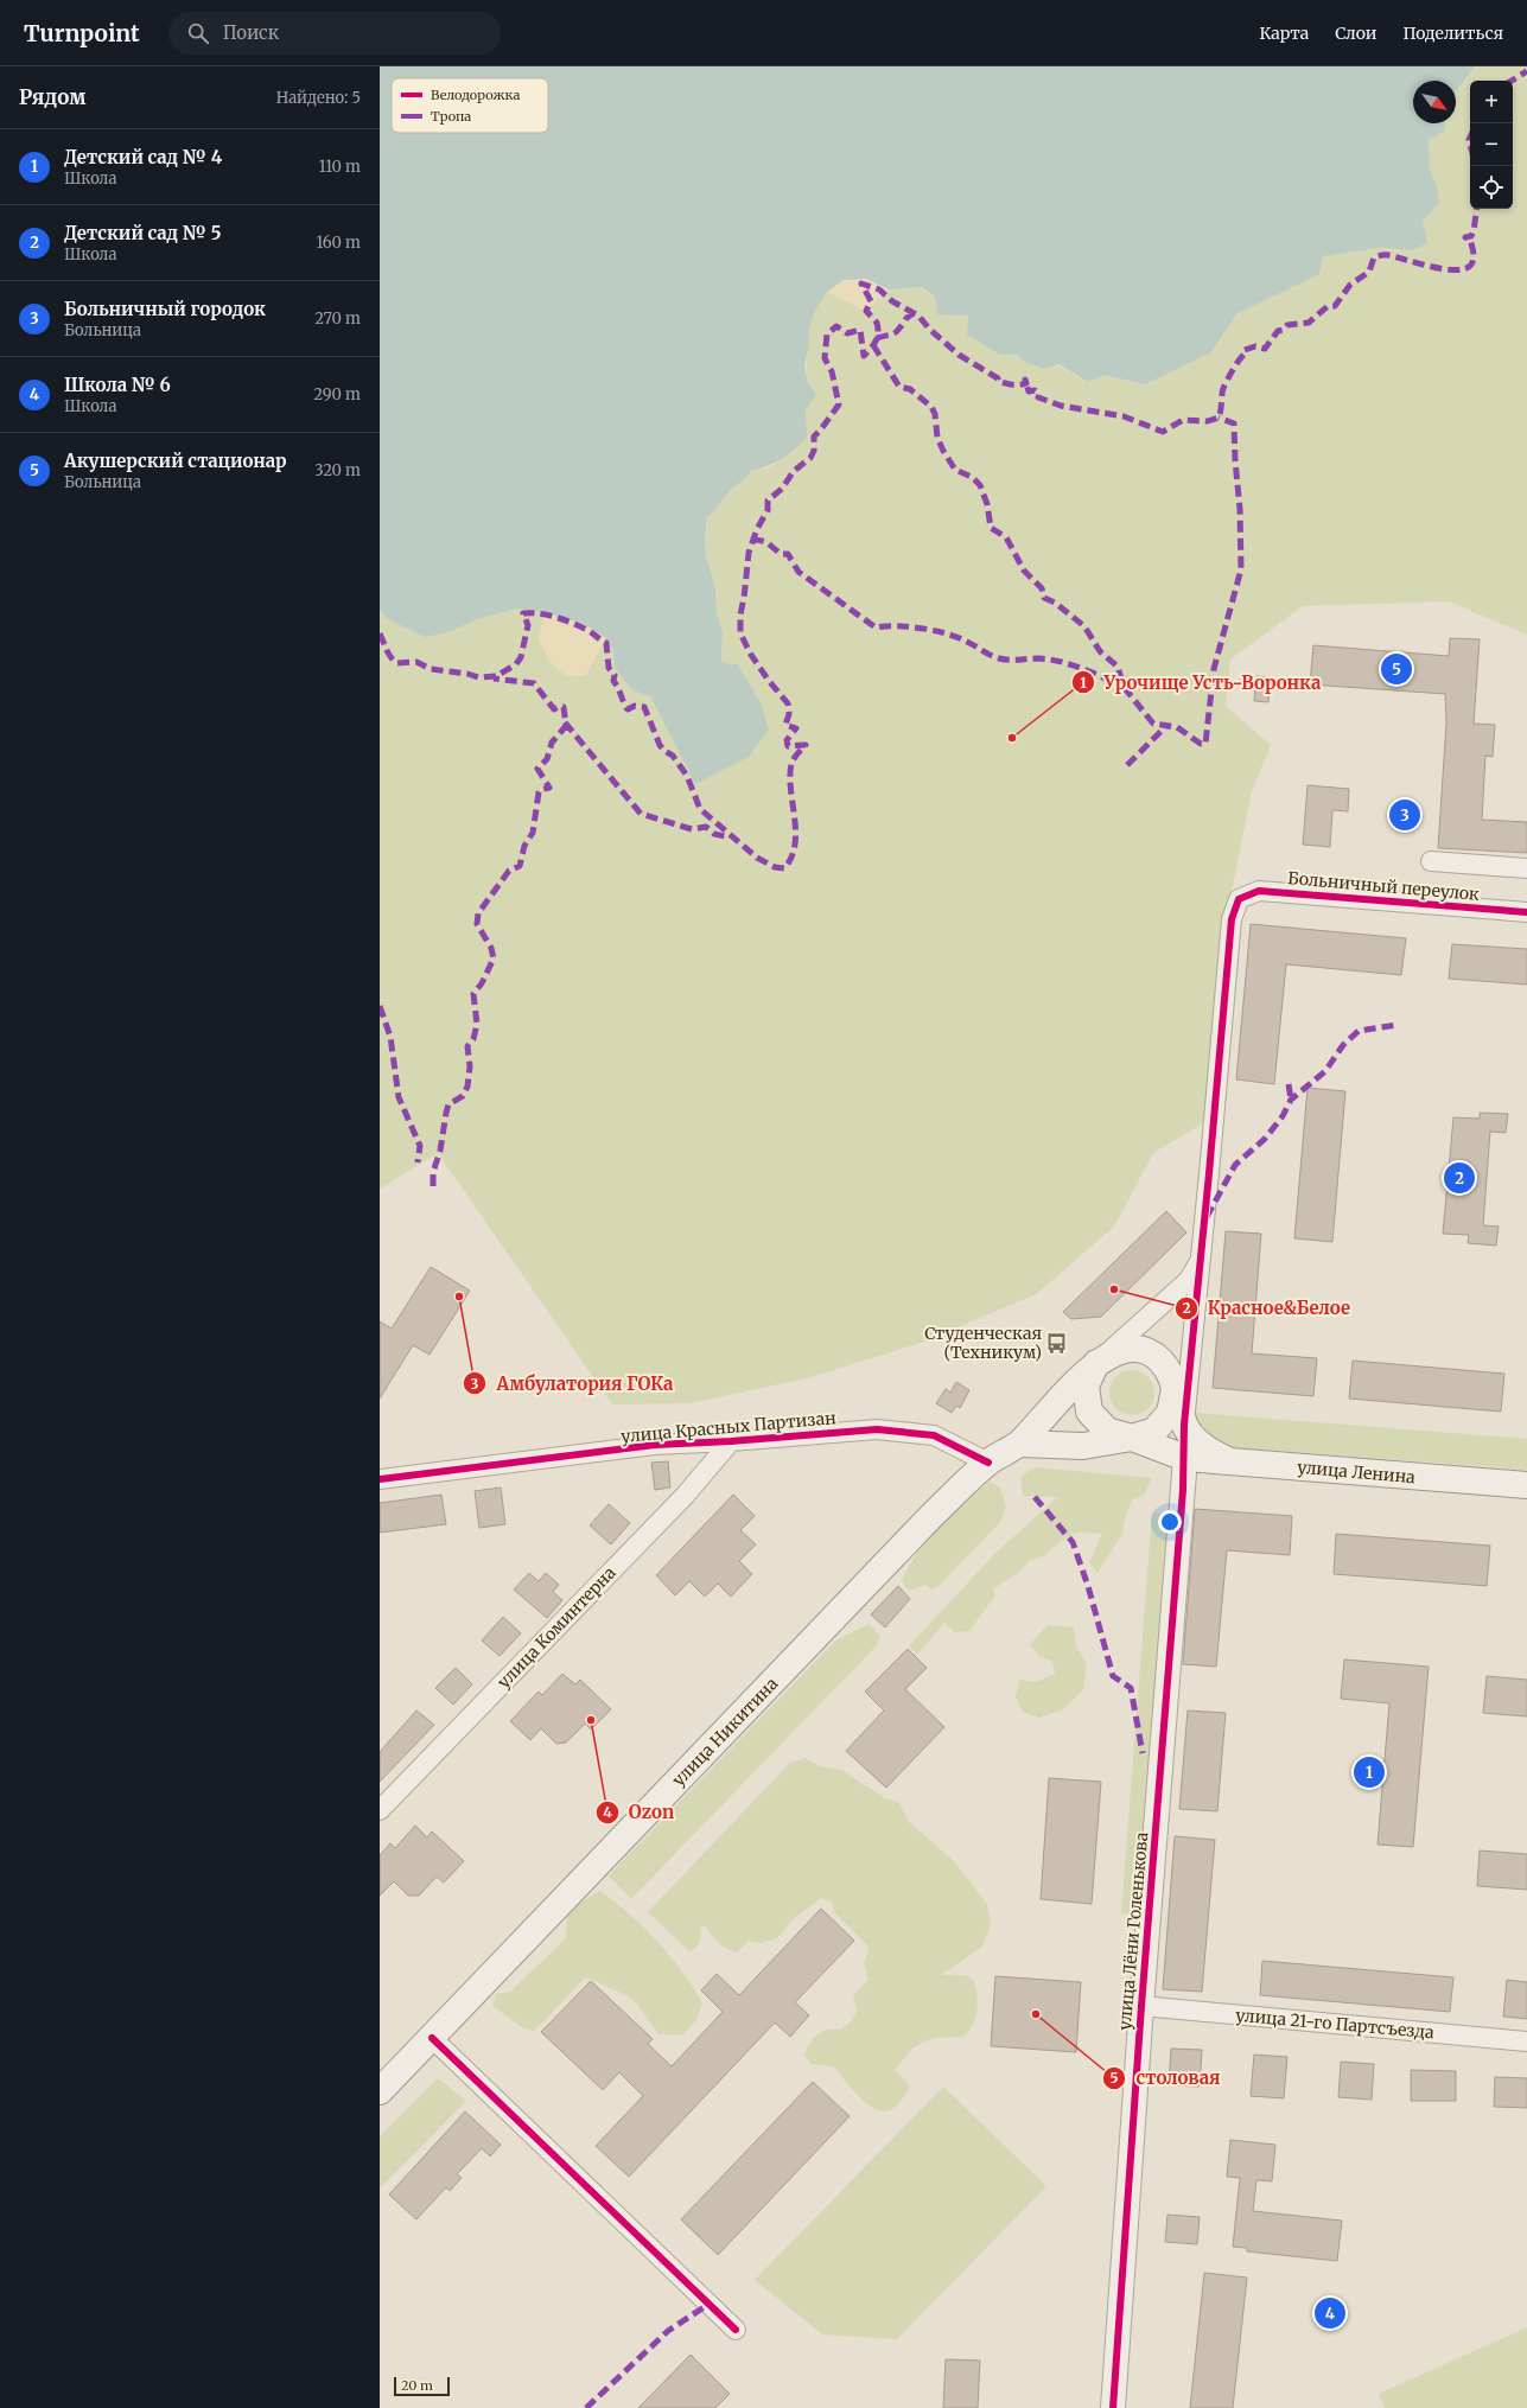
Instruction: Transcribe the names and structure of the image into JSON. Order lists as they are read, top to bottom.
{
  "streets": {
    "main road": ["улица Ленина", "улица Никитина"],
    "street": [
      "Больничный переулок",
      "улица Красных Партизан",
      "улица Коминтерна",
      "улица Лёни Голенькова",
      "улица 21-го Партсъезда"
    ]
  },
  "crossings": [
    ["улица Красных Партизан", "улица Коминтерна"],
    ["улица Красных Партизан", "улица Никитина"],
    ["улица Ленина", "улица Никитина"],
    ["улица Ленина", "улица Лёни Голенькова"],
    ["улица Лёни Голенькова", "улица 21-го Партсъезда"]
  ],
  "places": {
    "other": [
      "Урочище Усть-Воронка",
      "Красное&Белое",
      "Амбулатория ГОКа",
      "Ozon",
      "столовая"
    ],
    "bus stop": ["Студенческая (Техникум)"]
  },
  "legend": ["Велодорожка", "Тропа"],
  "scale_bar": "20 m",
  "north": "bottom right",
  "page": {
    "header": "Turnpoint",
    "search": "Поиск",
    "nav": ["Карта", "Слои", "Поделиться"],
    "heading": ["Рядом", "Найдено: 5"],
    "map_buttons": ["+", "−"],
    "list": [
      {
        "mark": "1",
        "name": "Детский сад № 4",
        "note": "Школа",
        "value": "110 m"
      },
      {
        "mark": "2",
        "name": "Детский сад № 5",
        "note": "Школа",
        "value": "160 m"
      },
      {
        "mark": "3",
        "name": "Больничный городок",
        "note": "Больница",
        "value": "270 m"
      },
      {
        "mark": "4",
        "name": "Школа № 6",
        "note": "Школа",
        "value": "290 m"
      },
      {
        "mark": "5",
        "name": "Акушерский стационар",
        "note": "Больница",
        "value": "320 m"
      }
    ],
    "pins": [
      "5",
      "3",
      "2",
      "1",
      "4"
    ],
    "scale": "20 m"
  }
}
